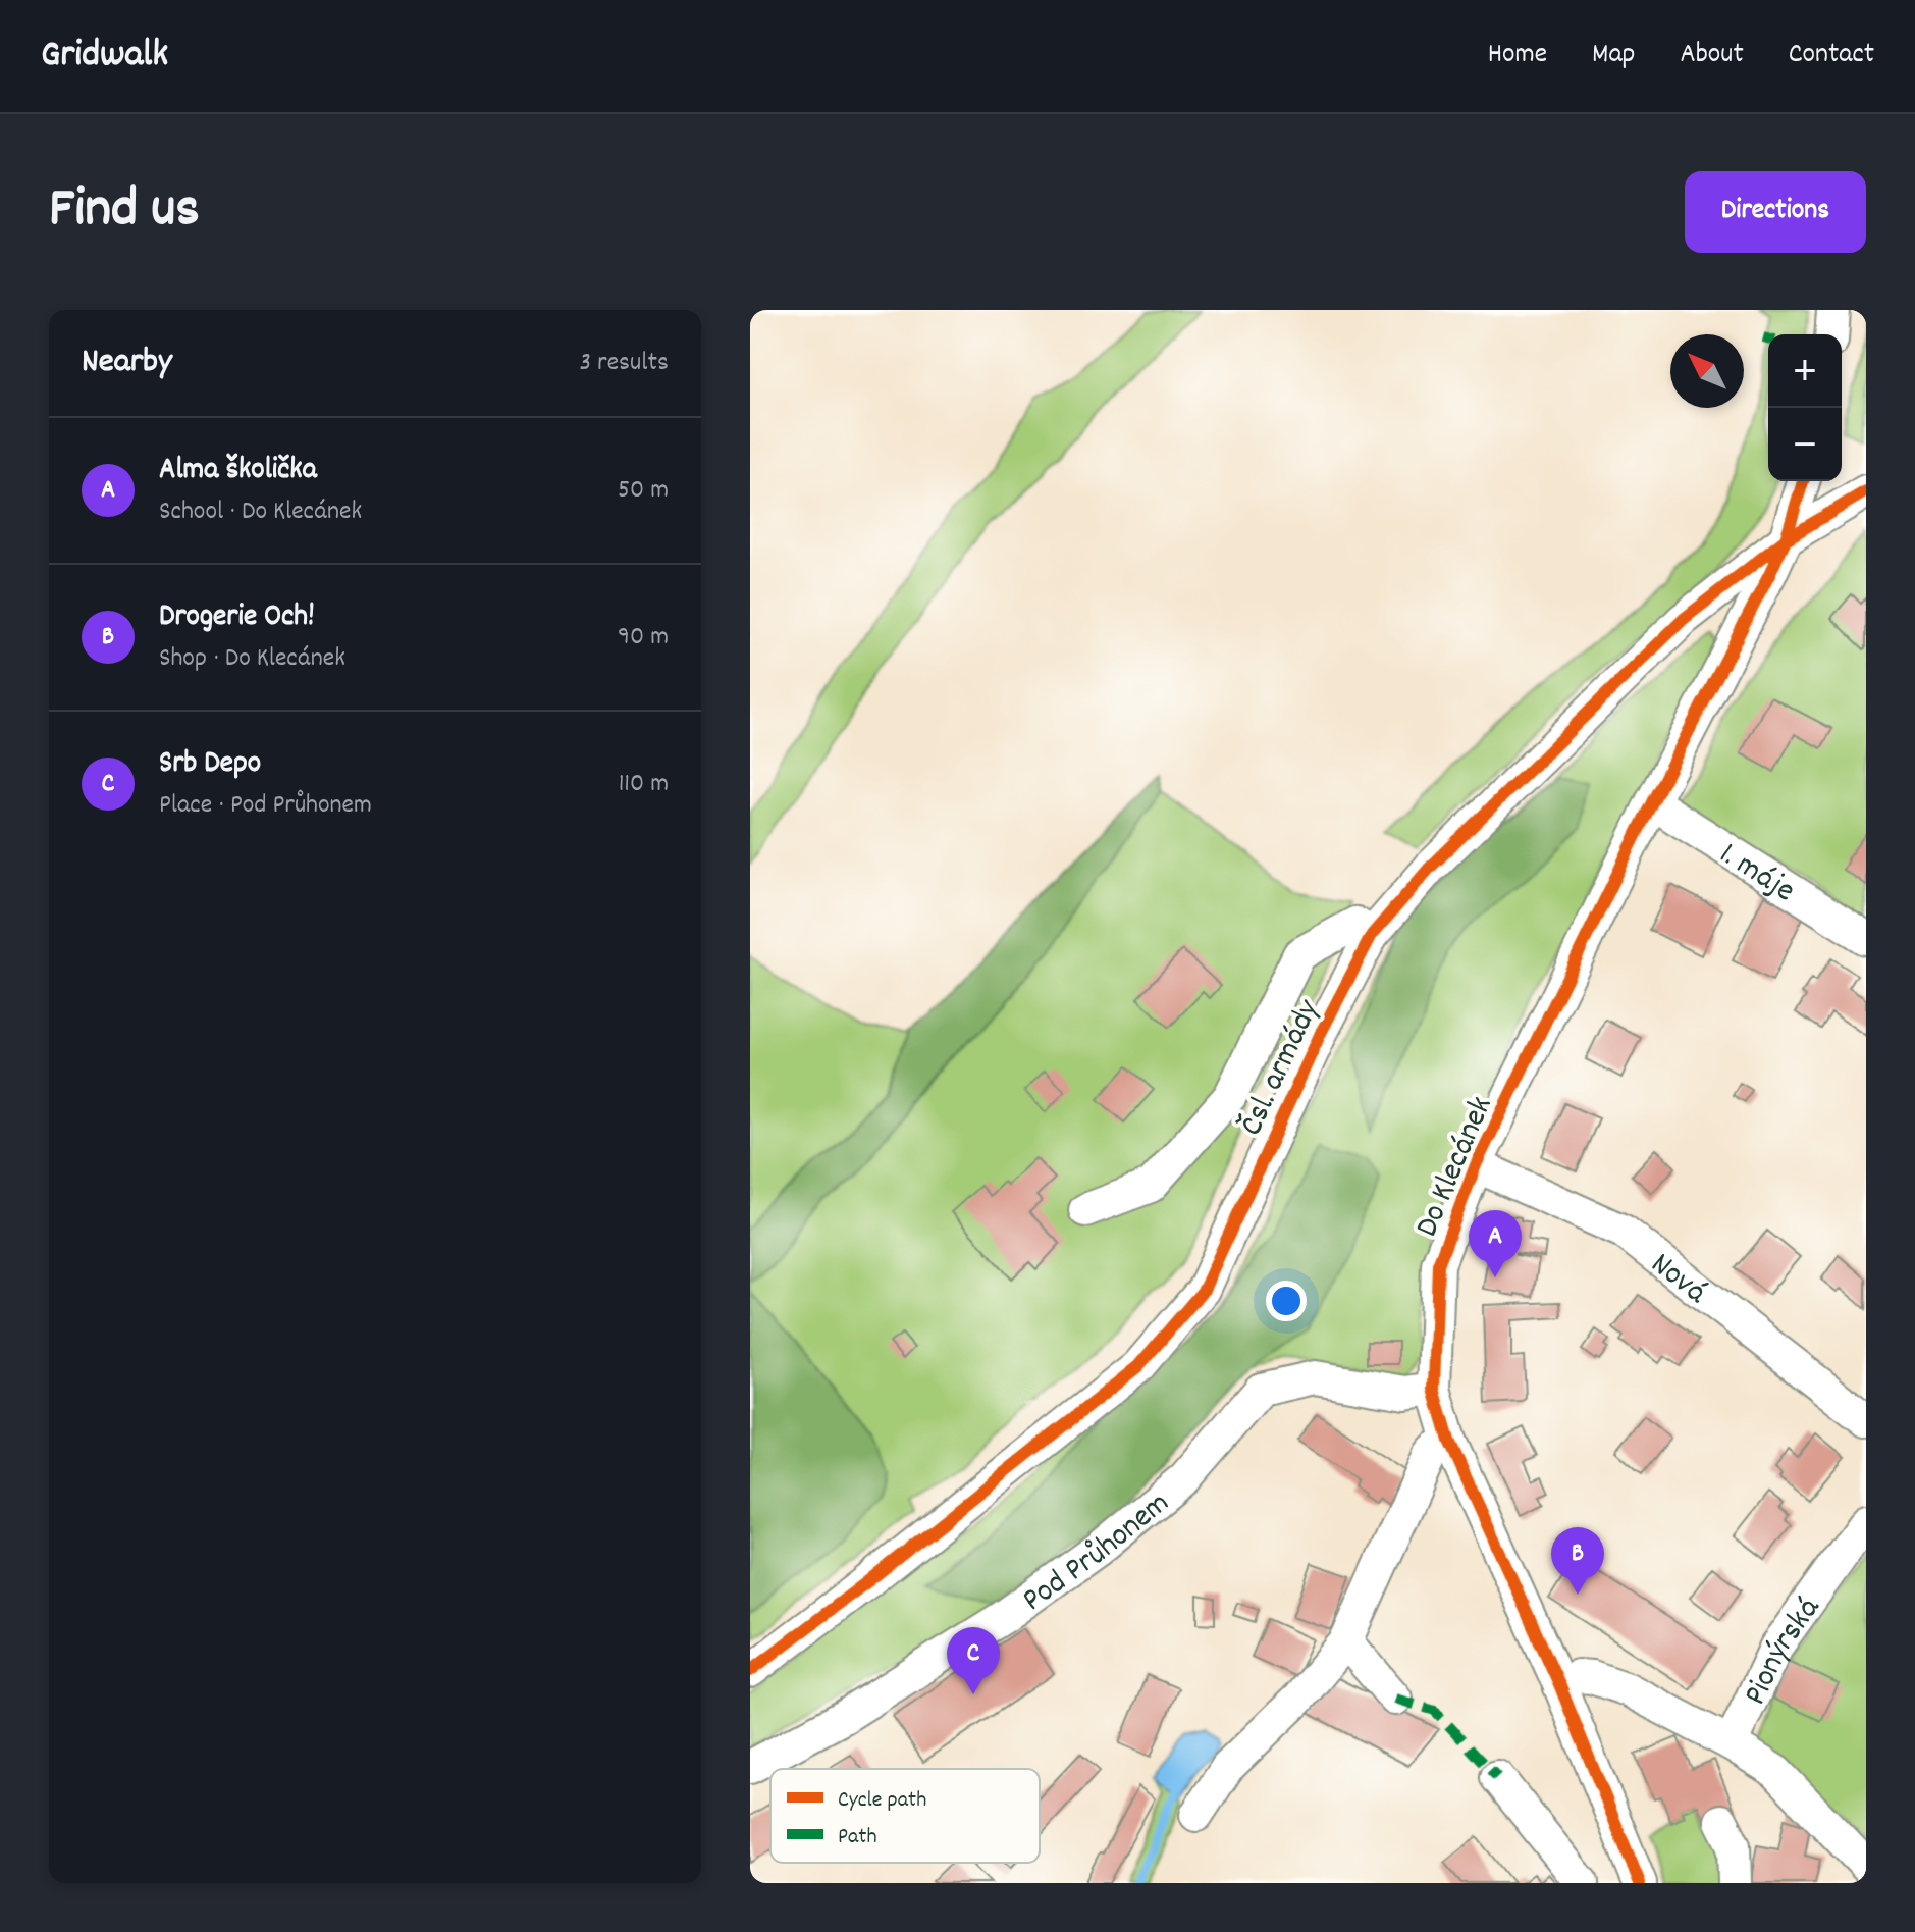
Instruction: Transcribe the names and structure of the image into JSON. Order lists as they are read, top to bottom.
{
  "streets": {
    "street": [
      "1. máje",
      "Čsl. armády",
      "Do Klecánek",
      "Nová",
      "Pod Průhonem",
      "Pionýrská"
    ]
  },
  "crossings": [
    ["1. máje", "Do Klecánek"],
    ["Čsl. armády", "Do Klecánek"],
    ["Do Klecánek", "Nová"],
    ["Do Klecánek", "Pod Průhonem"],
    ["Do Klecánek", "Pionýrská"]
  ],
  "legend": ["Cycle path", "Path"],
  "north": "top left",
  "page": {
    "header": "Gridwalk",
    "nav": [
      "Home",
      "Map",
      "About",
      "Contact"
    ],
    "title": "Find us",
    "buttons": "Directions",
    "heading": ["Nearby", "3 results"],
    "map_buttons": ["+", "−"],
    "list": [
      {
        "mark": "A",
        "name": "Alma školička",
        "note": "School · Do Klecánek",
        "value": "50 m"
      },
      {
        "mark": "B",
        "name": "Drogerie Och!",
        "note": "Shop · Do Klecánek",
        "value": "90 m"
      },
      {
        "mark": "C",
        "name": "Srb Depo",
        "note": "Place · Pod Průhonem",
        "value": "110 m"
      }
    ],
    "pins": ["A", "B", "C"]
  }
}
